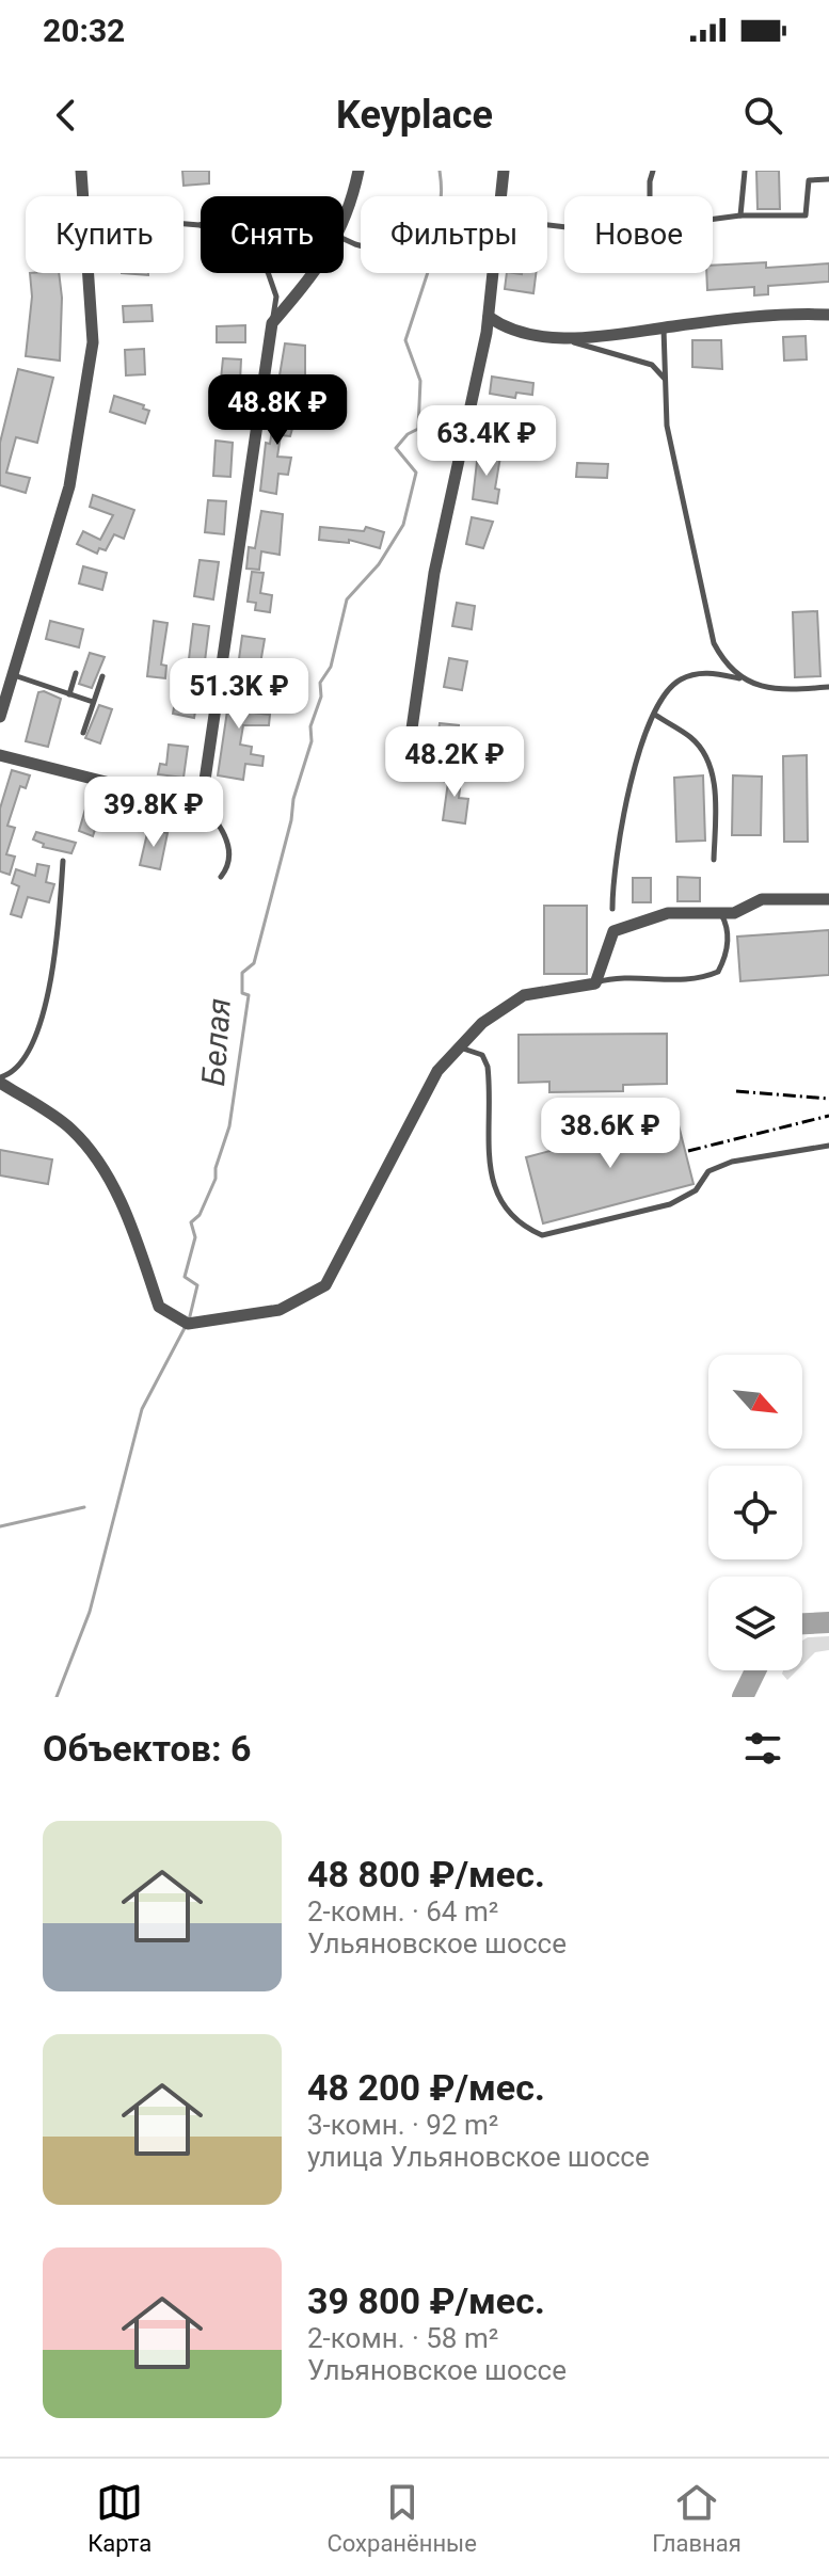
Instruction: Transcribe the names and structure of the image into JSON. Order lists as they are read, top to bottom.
{
  "water": ["Белая"],
  "north": "bottom right",
  "page": {
    "status": "20:32",
    "header": "Keyplace",
    "chip": [
      "Купить",
      "Снять",
      "Фильтры",
      "Новое"
    ],
    "price": [
      "48.8K ₽",
      "63.4K ₽",
      "51.3K ₽",
      "48.2K ₽",
      "39.8K ₽",
      "38.6K ₽"
    ],
    "heading": "Объектов: 6",
    "list": [
      {
        "name": "48 800 ₽/мес.",
        "note": "2-комн. · 64 m² · Ульяновское шоссе"
      },
      {
        "name": "48 200 ₽/мес.",
        "note": "3-комн. · 92 m² · улица Ульяновское шоссе"
      },
      {
        "name": "39 800 ₽/мес.",
        "note": "2-комн. · 58 m² · Ульяновское шоссе"
      }
    ],
    "tabs": ["Карта", "Сохранённые", "Главная"]
  }
}
